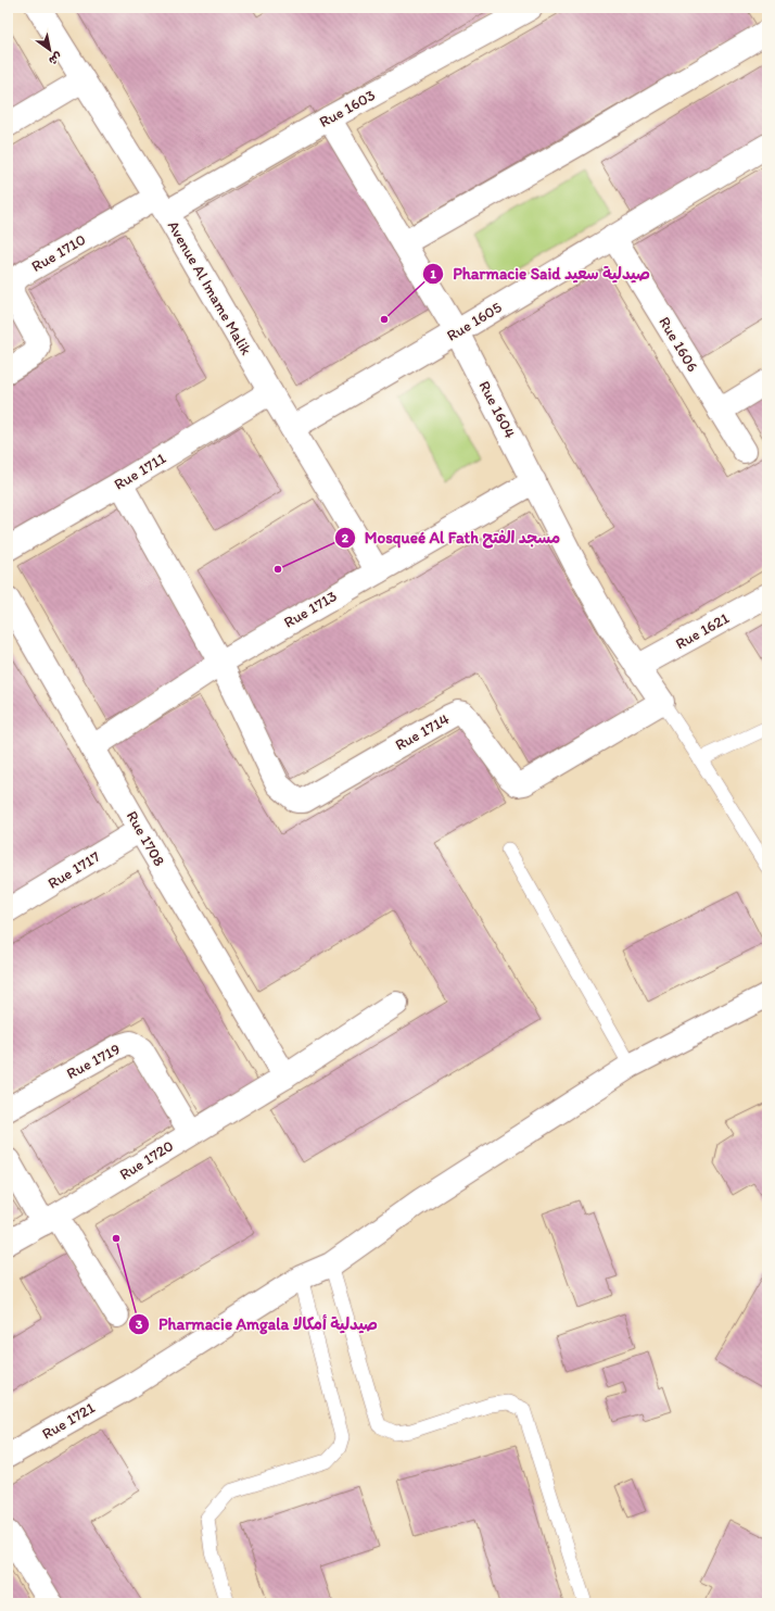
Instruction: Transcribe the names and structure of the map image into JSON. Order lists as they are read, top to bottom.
{
  "streets": {
    "street": [
      "Rue 1603",
      "Rue 1710",
      "Avenue Al Imame Malik",
      "Rue 1605",
      "Rue 1606",
      "Rue 1604",
      "Rue 1711",
      "Rue 1713",
      "Rue 1621",
      "Rue 1714",
      "Rue 1708",
      "Rue 1717",
      "Rue 1719",
      "Rue 1720",
      "Rue 1721"
    ]
  },
  "crossings": [
    ["Rue 1603", "Rue 1710"],
    ["Rue 1603", "Avenue Al Imame Malik"],
    ["Rue 1603", "Rue 1604"],
    ["Rue 1710", "Avenue Al Imame Malik"],
    ["Avenue Al Imame Malik", "Rue 1605"],
    ["Avenue Al Imame Malik", "Rue 1711"],
    ["Avenue Al Imame Malik", "Rue 1713"],
    ["Rue 1605", "Rue 1606"],
    ["Rue 1605", "Rue 1604"],
    ["Rue 1604", "Rue 1713"],
    ["Rue 1604", "Rue 1621"],
    ["Rue 1604", "Rue 1714"],
    ["Rue 1713", "Rue 1714"],
    ["Rue 1713", "Rue 1708"],
    ["Rue 1708", "Rue 1717"],
    ["Rue 1708", "Rue 1720"],
    ["Rue 1719", "Rue 1720"]
  ],
  "places": ["Pharmacie Said صيدلية سعيد", "Mosqueé Al Fath مسجد الفتح", "Pharmacie Amgala صيدلية أمكالا"],
  "north": "bottom right"
}
